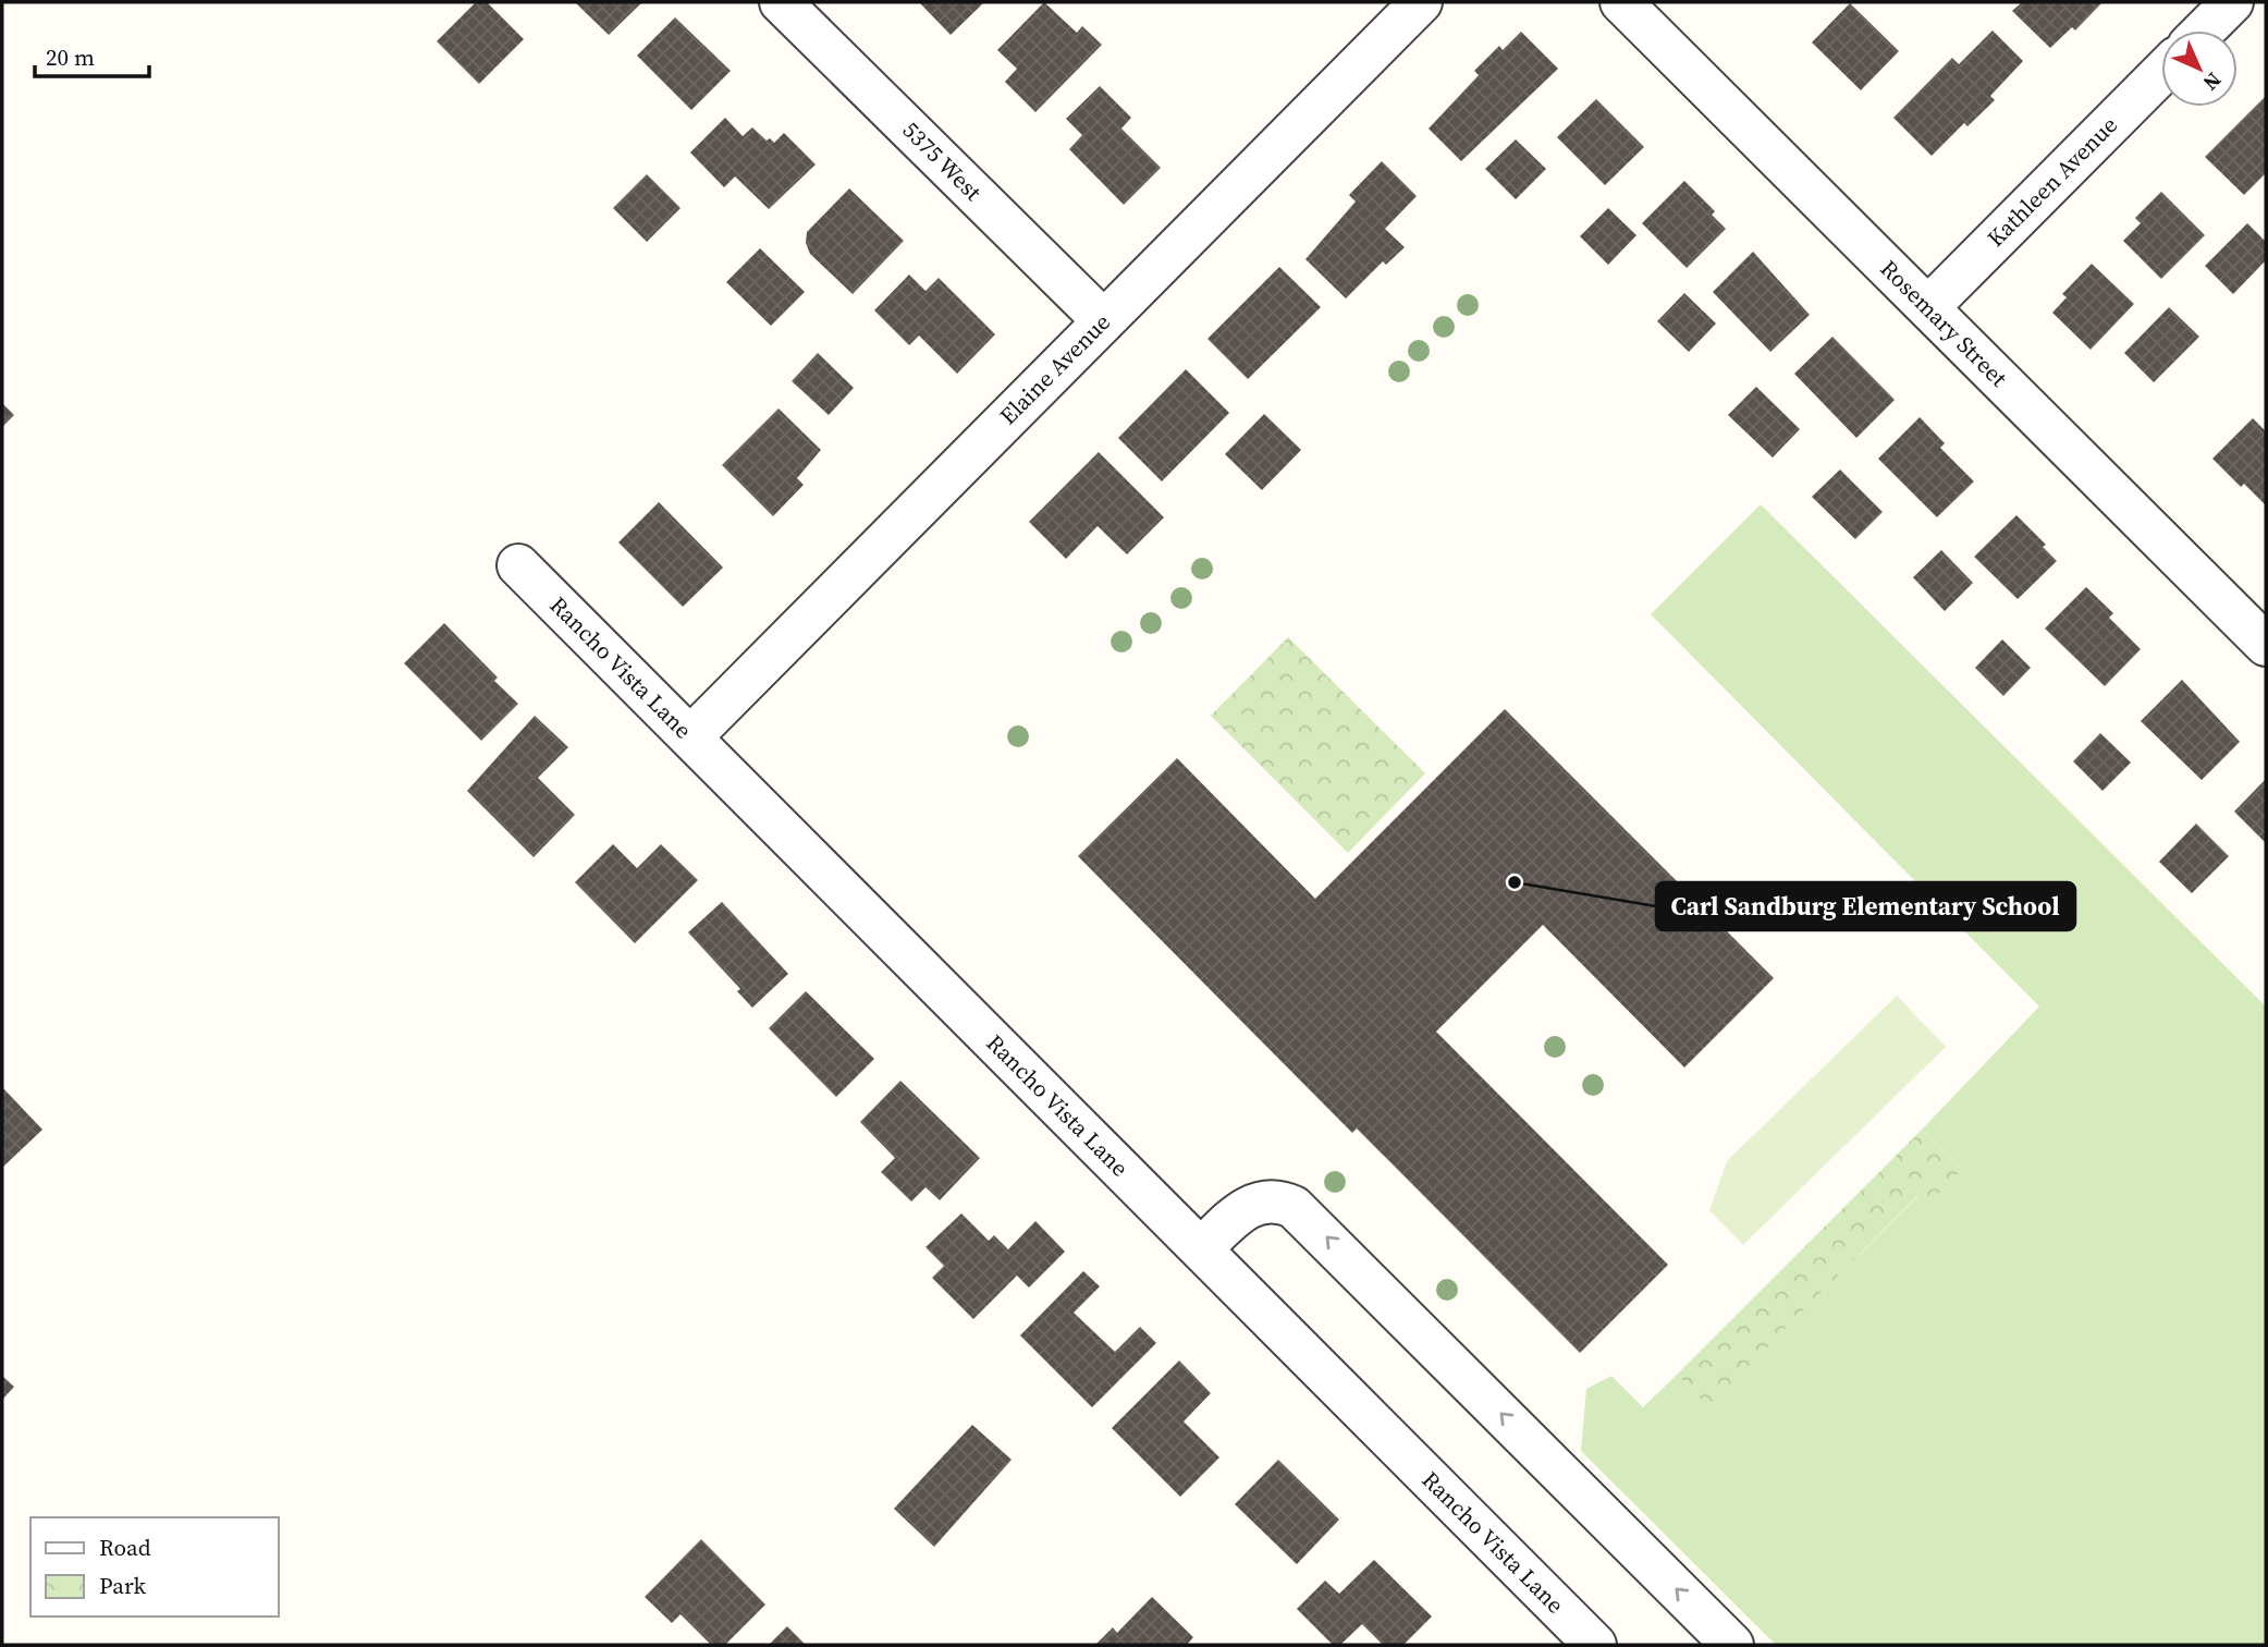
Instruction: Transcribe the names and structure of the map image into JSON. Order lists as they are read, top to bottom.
{
  "streets": {
    "street": [
      "5375 West",
      "Kathleen Avenue",
      "Rosemary Street",
      "Elaine Avenue",
      "Rancho Vista Lane"
    ]
  },
  "crossings": [
    ["5375 West", "Elaine Avenue"],
    ["Kathleen Avenue", "Rosemary Street"],
    ["Elaine Avenue", "Rancho Vista Lane"]
  ],
  "places": ["Carl Sandburg Elementary School"],
  "legend": ["Road", "Park"],
  "scale_bar": "20 m",
  "north": "bottom right"
}
